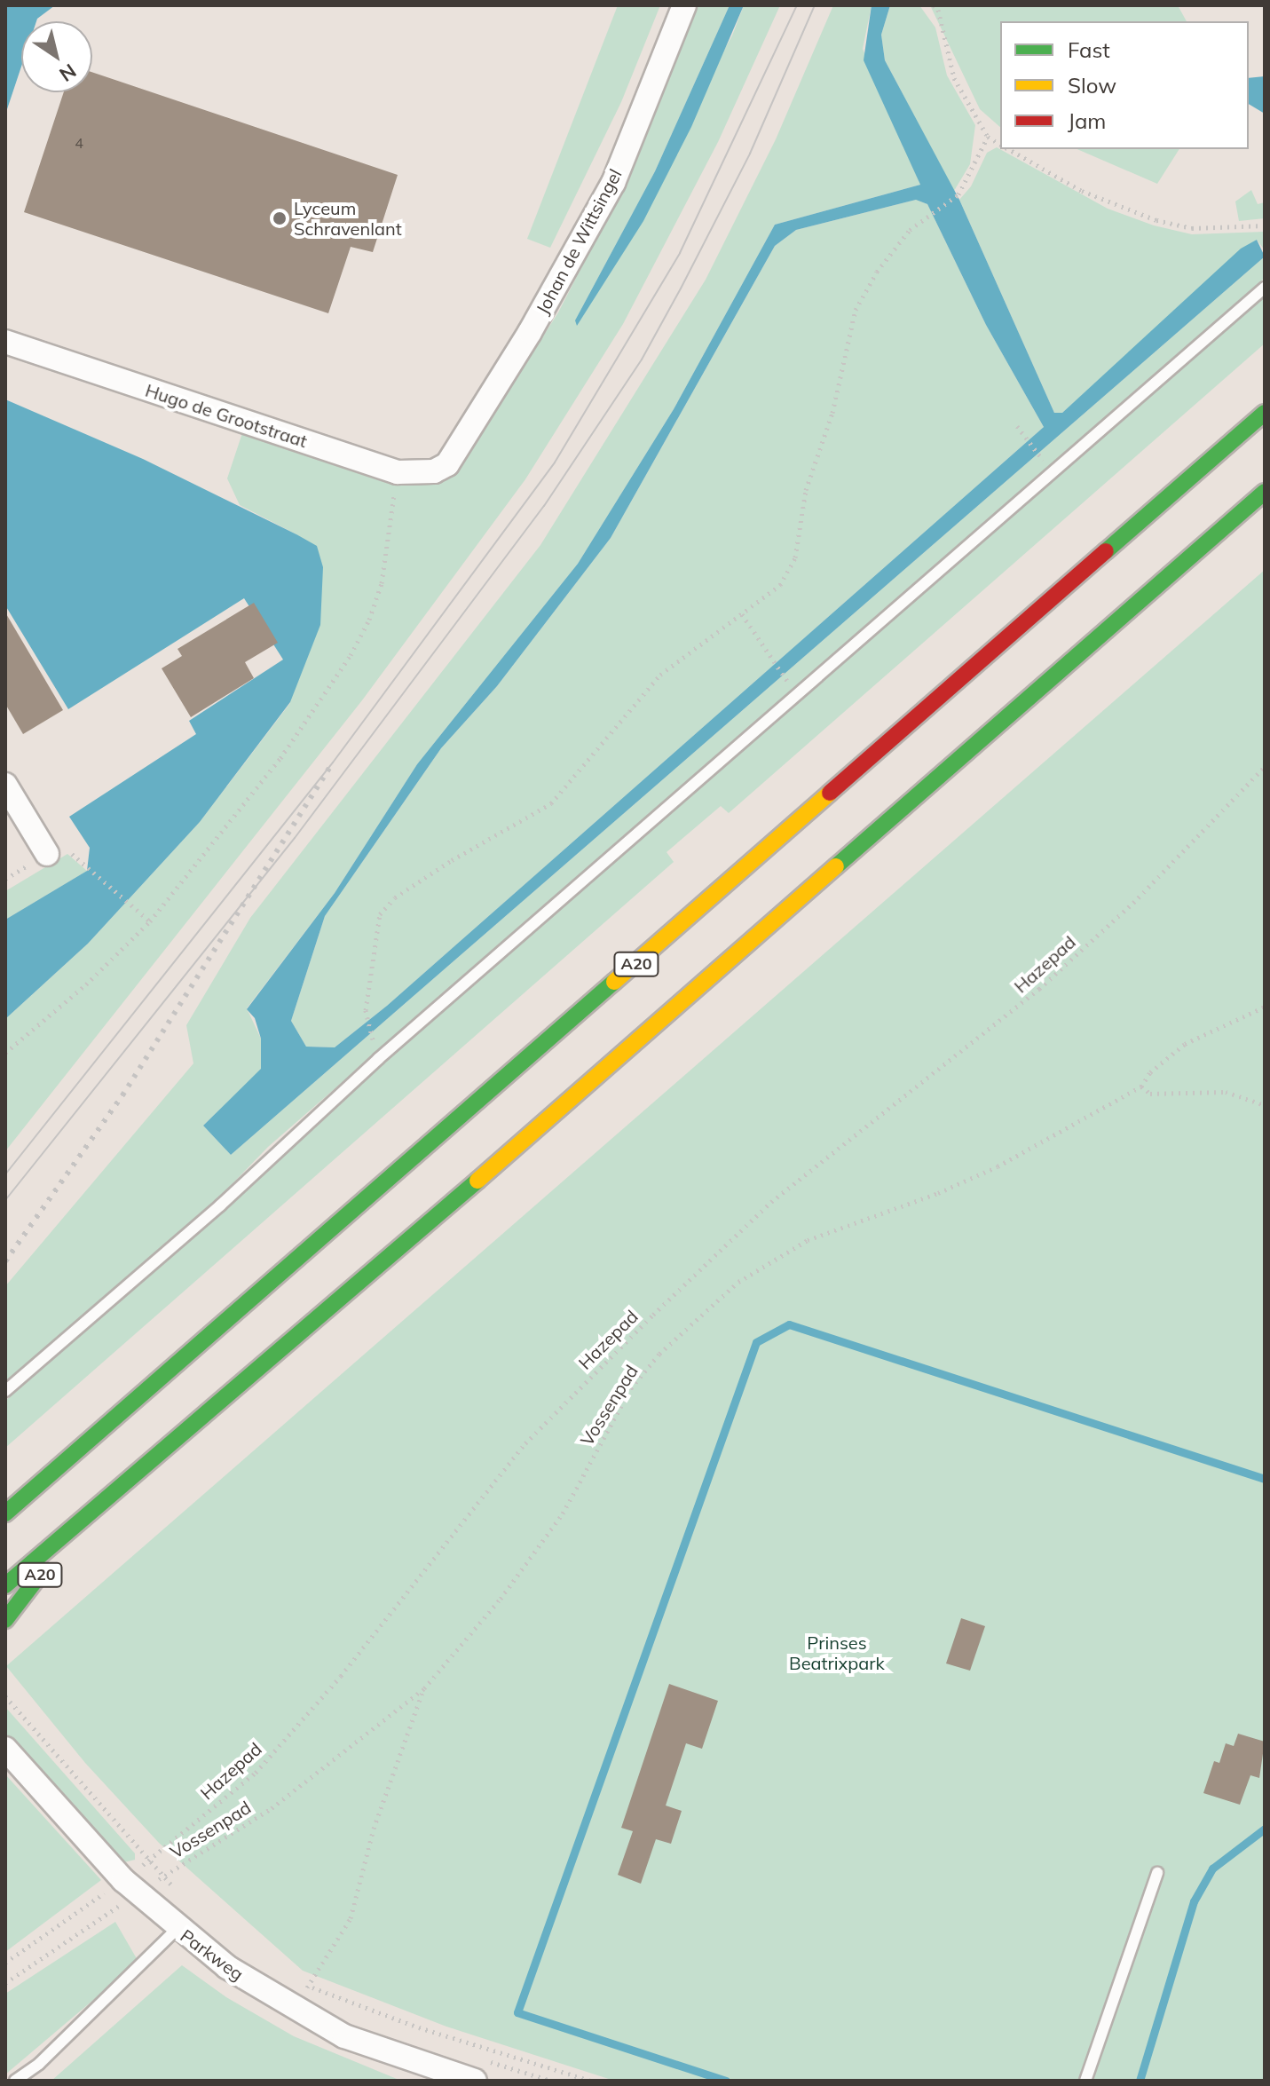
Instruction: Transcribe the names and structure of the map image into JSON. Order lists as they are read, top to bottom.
{
  "streets": {
    "highway": ["A20"],
    "street": ["Johan de Wittsingel", "Hugo de Grootstraat", "Parkweg"],
    "path": ["Hazepad", "Vossenpad"]
  },
  "crossings": [
    ["Johan de Wittsingel", "Hugo de Grootstraat"],
    ["Hazepad", "Vossenpad"],
    ["Hazepad", "Parkweg"],
    ["Vossenpad", "Parkweg"]
  ],
  "parks": ["Prinses Beatrixpark"],
  "places": ["Lyceum Schravenlant"],
  "house_numbers": ["4"],
  "legend": ["Fast", "Slow", "Jam"],
  "north": "bottom right"
}
